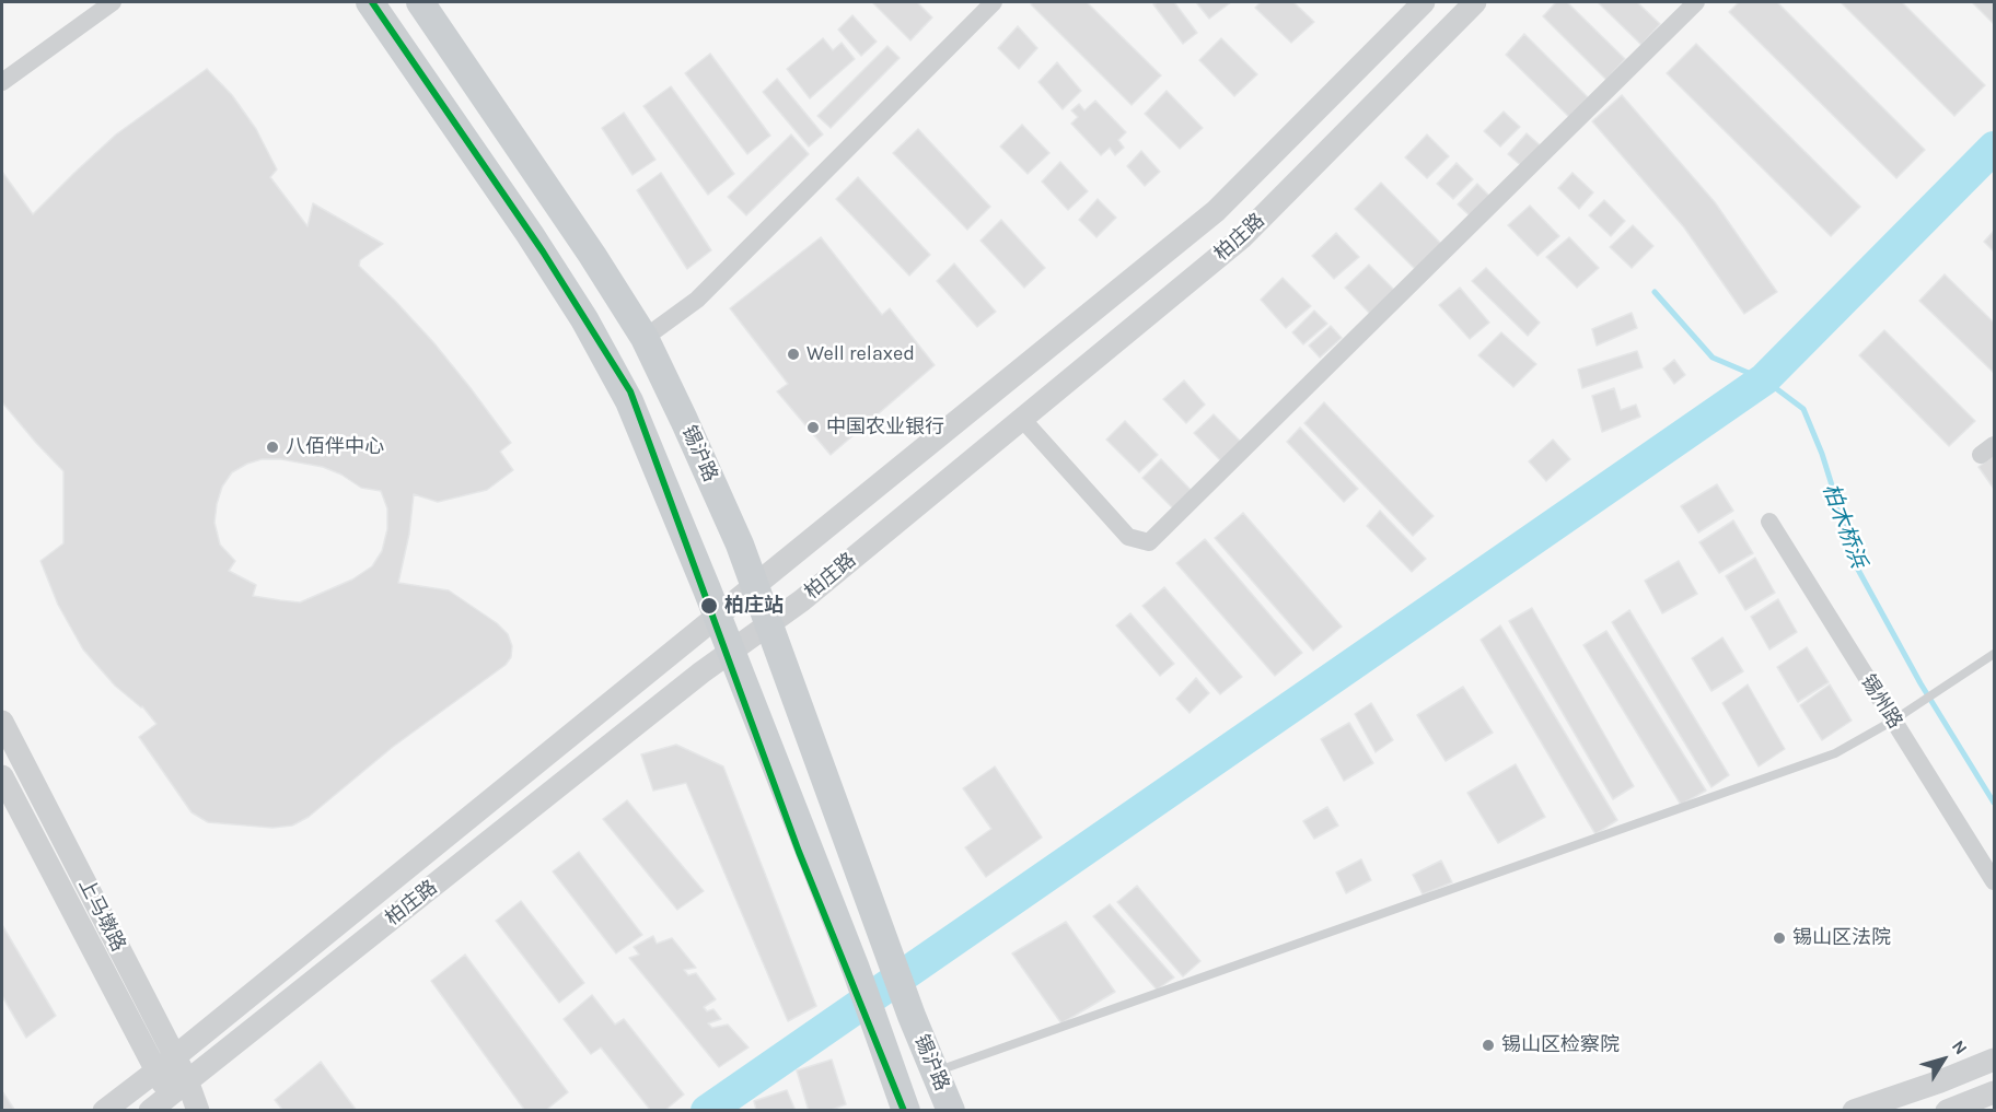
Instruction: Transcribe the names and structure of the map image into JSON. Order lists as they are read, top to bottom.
{
  "streets": {
    "main road": ["锡沪路"],
    "street": ["柏庄路", "锡州路", "上马墩路"]
  },
  "crossings": [
    ["柏庄路", "锡沪路"],
    ["柏庄路", "上马墩路"]
  ],
  "water": ["柏木桥浜"],
  "places": [
    "Well relaxed",
    "中国农业银行",
    "八佰伴中心",
    "柏庄站",
    "锡山区法院",
    "锡山区检察院"
  ],
  "north": "top right"
}
